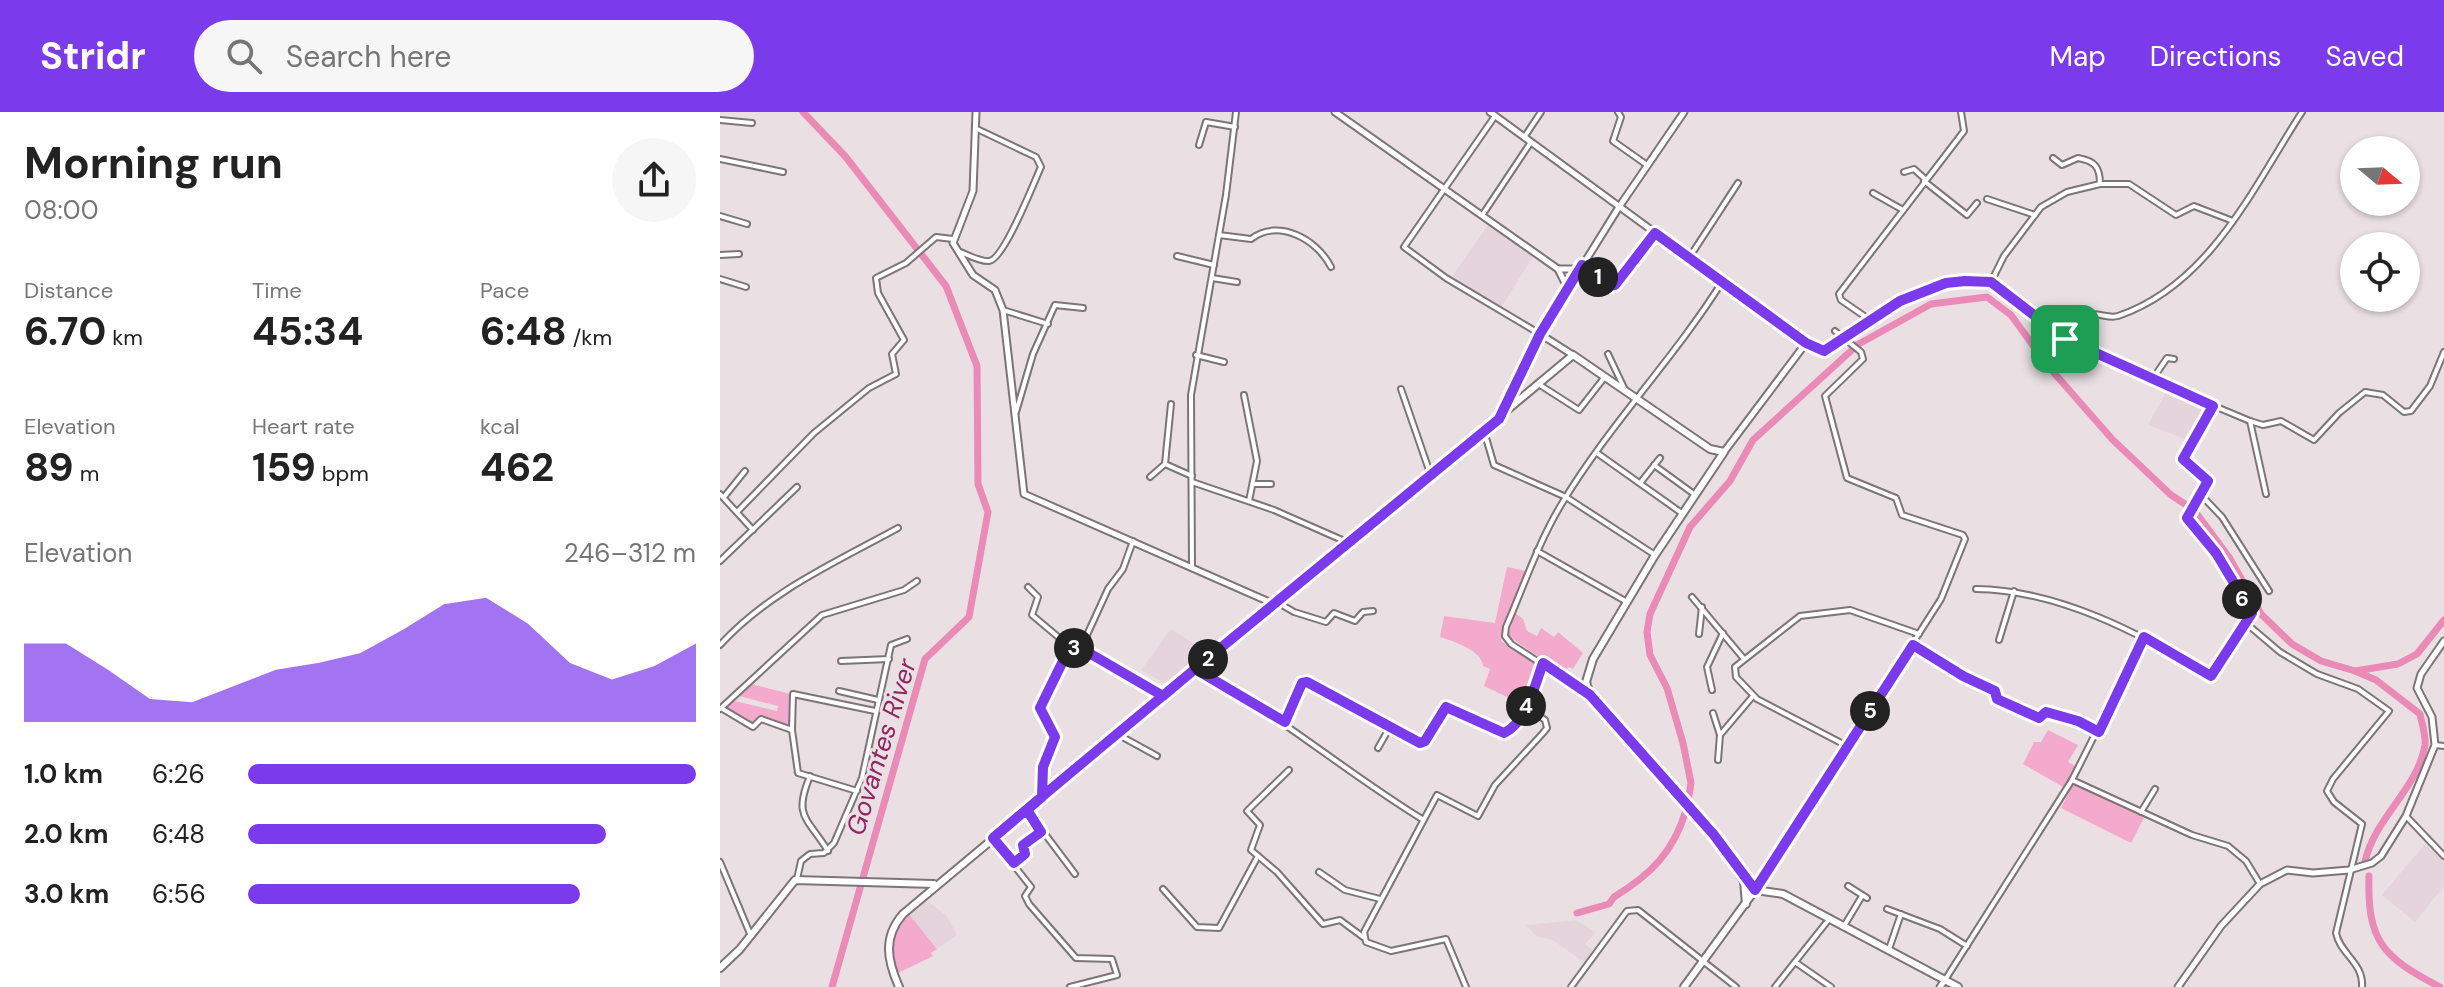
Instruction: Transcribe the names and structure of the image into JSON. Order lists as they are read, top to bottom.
{
  "water": ["Govantes River"],
  "north": "right",
  "page": {
    "header": "Stridr",
    "search": "Search here",
    "nav": ["Map", "Directions", "Saved"],
    "heading": ["Morning run", "08:00"],
    "stats": [
      ["Distance", "6.70 km"],
      ["Time", "45:34"],
      ["Pace", "6:48 /km"],
      ["Elevation", "89 m"],
      ["Heart rate", "159 bpm"],
      ["kcal", "462"]
    ],
    "pins": [
      "1",
      "6",
      "3",
      "2",
      "4",
      "5"
    ],
    "chart": ["Elevation", "246–312 m"],
    "list": [
      {
        "name": "1.0 km",
        "note": "6:26"
      },
      {
        "name": "2.0 km",
        "note": "6:48"
      },
      {
        "name": "3.0 km",
        "note": "6:56"
      }
    ]
  }
}
